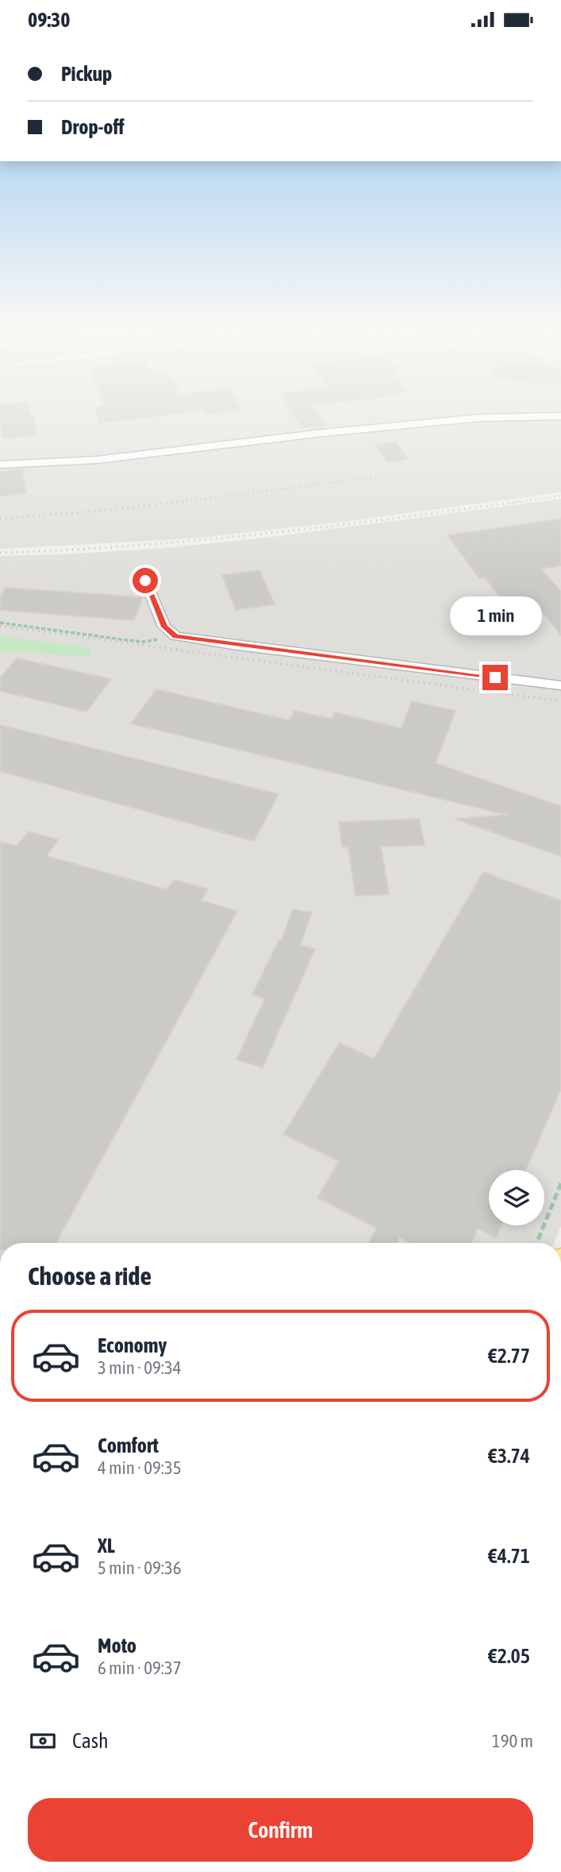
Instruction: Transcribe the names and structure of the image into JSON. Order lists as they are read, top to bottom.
{
  "page": {
    "status": "09:30",
    "banner": ["Pickup", "Drop-off"],
    "bubble": "1 min",
    "heading": "Choose a ride",
    "list": [
      {
        "name": "Economy",
        "note": "3 min · 09:34",
        "value": "€2.77"
      },
      {
        "name": "Comfort",
        "note": "4 min · 09:35",
        "value": "€3.74"
      },
      {
        "name": "XL",
        "note": "5 min · 09:36",
        "value": "€4.71"
      },
      {
        "name": "Moto",
        "note": "6 min · 09:37",
        "value": "€2.05"
      }
    ],
    "pay": ["Cash", "190 m"],
    "buttons": "Confirm"
  }
}
